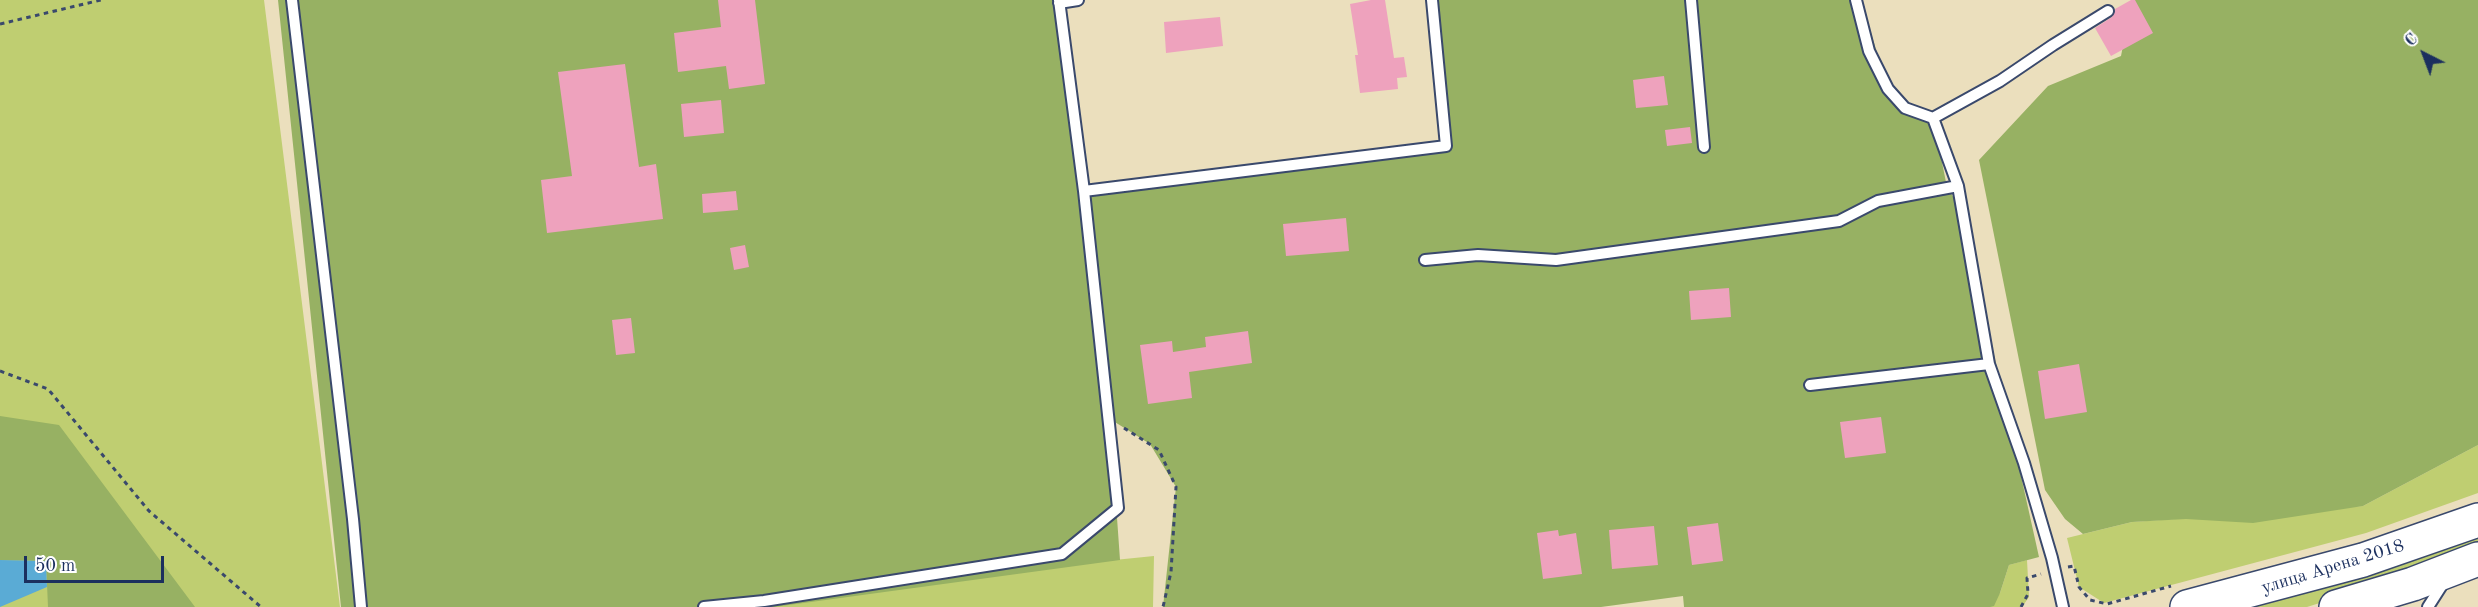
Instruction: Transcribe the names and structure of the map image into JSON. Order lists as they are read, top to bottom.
{
  "streets": {
    "main road": ["улица Арена 2018"]
  },
  "scale_bar": "50 m",
  "north": "top left"
}
